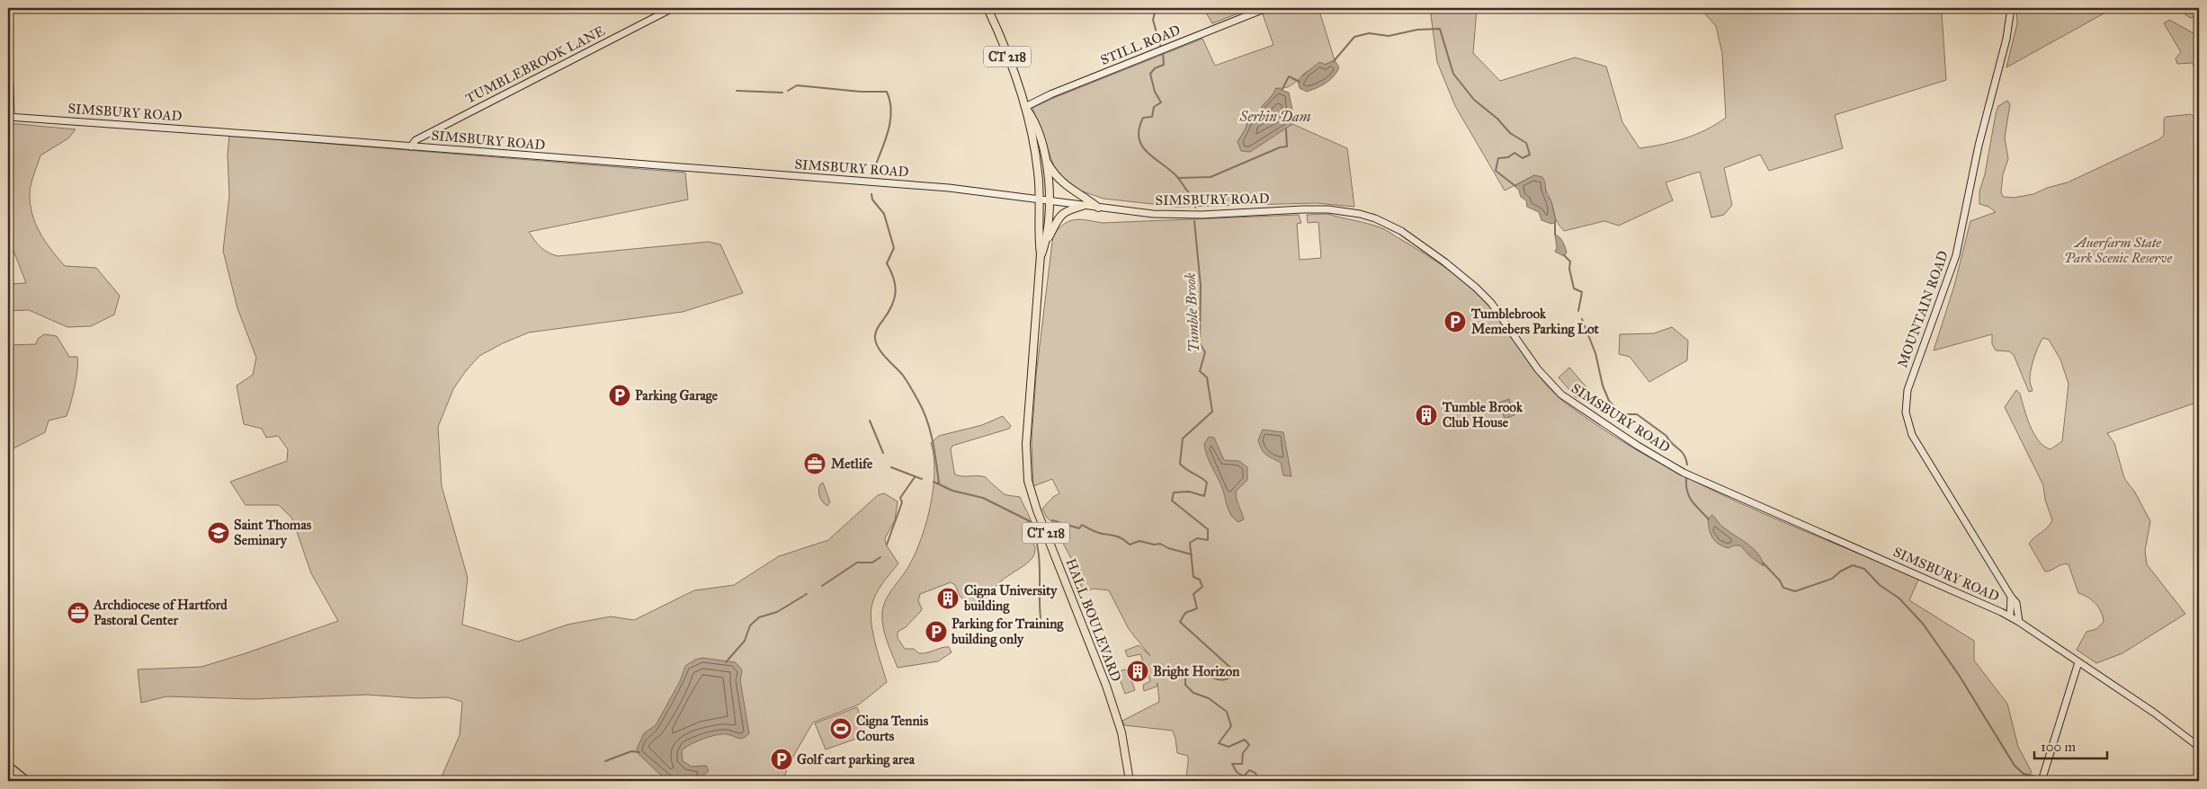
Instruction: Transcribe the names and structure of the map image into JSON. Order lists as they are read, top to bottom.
{
  "streets": {
    "main road": [
      "STILL ROAD",
      "CT 218",
      "TUMBLEBROOK LANE",
      "SIMSBURY ROAD",
      "MOUNTAIN ROAD",
      "HALL BOULEVARD"
    ]
  },
  "crossings": [
    ["STILL ROAD", "CT 218"],
    ["CT 218", "SIMSBURY ROAD"],
    ["CT 218", "HALL BOULEVARD"],
    ["TUMBLEBROOK LANE", "SIMSBURY ROAD"],
    ["SIMSBURY ROAD", "MOUNTAIN ROAD"],
    ["SIMSBURY ROAD", "HALL BOULEVARD"]
  ],
  "water": ["Serbin Dam", "Tumble Brook"],
  "parks": ["Auerfarm State Park Scenic Reserve"],
  "places": {
    "parking": [
      "Tumblebrook Memebers Parking Lot",
      "Parking Garage",
      "Parking for Training building only",
      "Golf cart parking area"
    ],
    "building": ["Tumble Brook Club House", "Cigna University building", "Bright Horizon"],
    "office": ["Metlife", "Archdiocese of Hartford Pastoral Center"],
    "school or university": ["Saint Thomas Seminary"],
    "sports": ["Cigna Tennis Courts"]
  },
  "scale_bar": "100 m"
}
